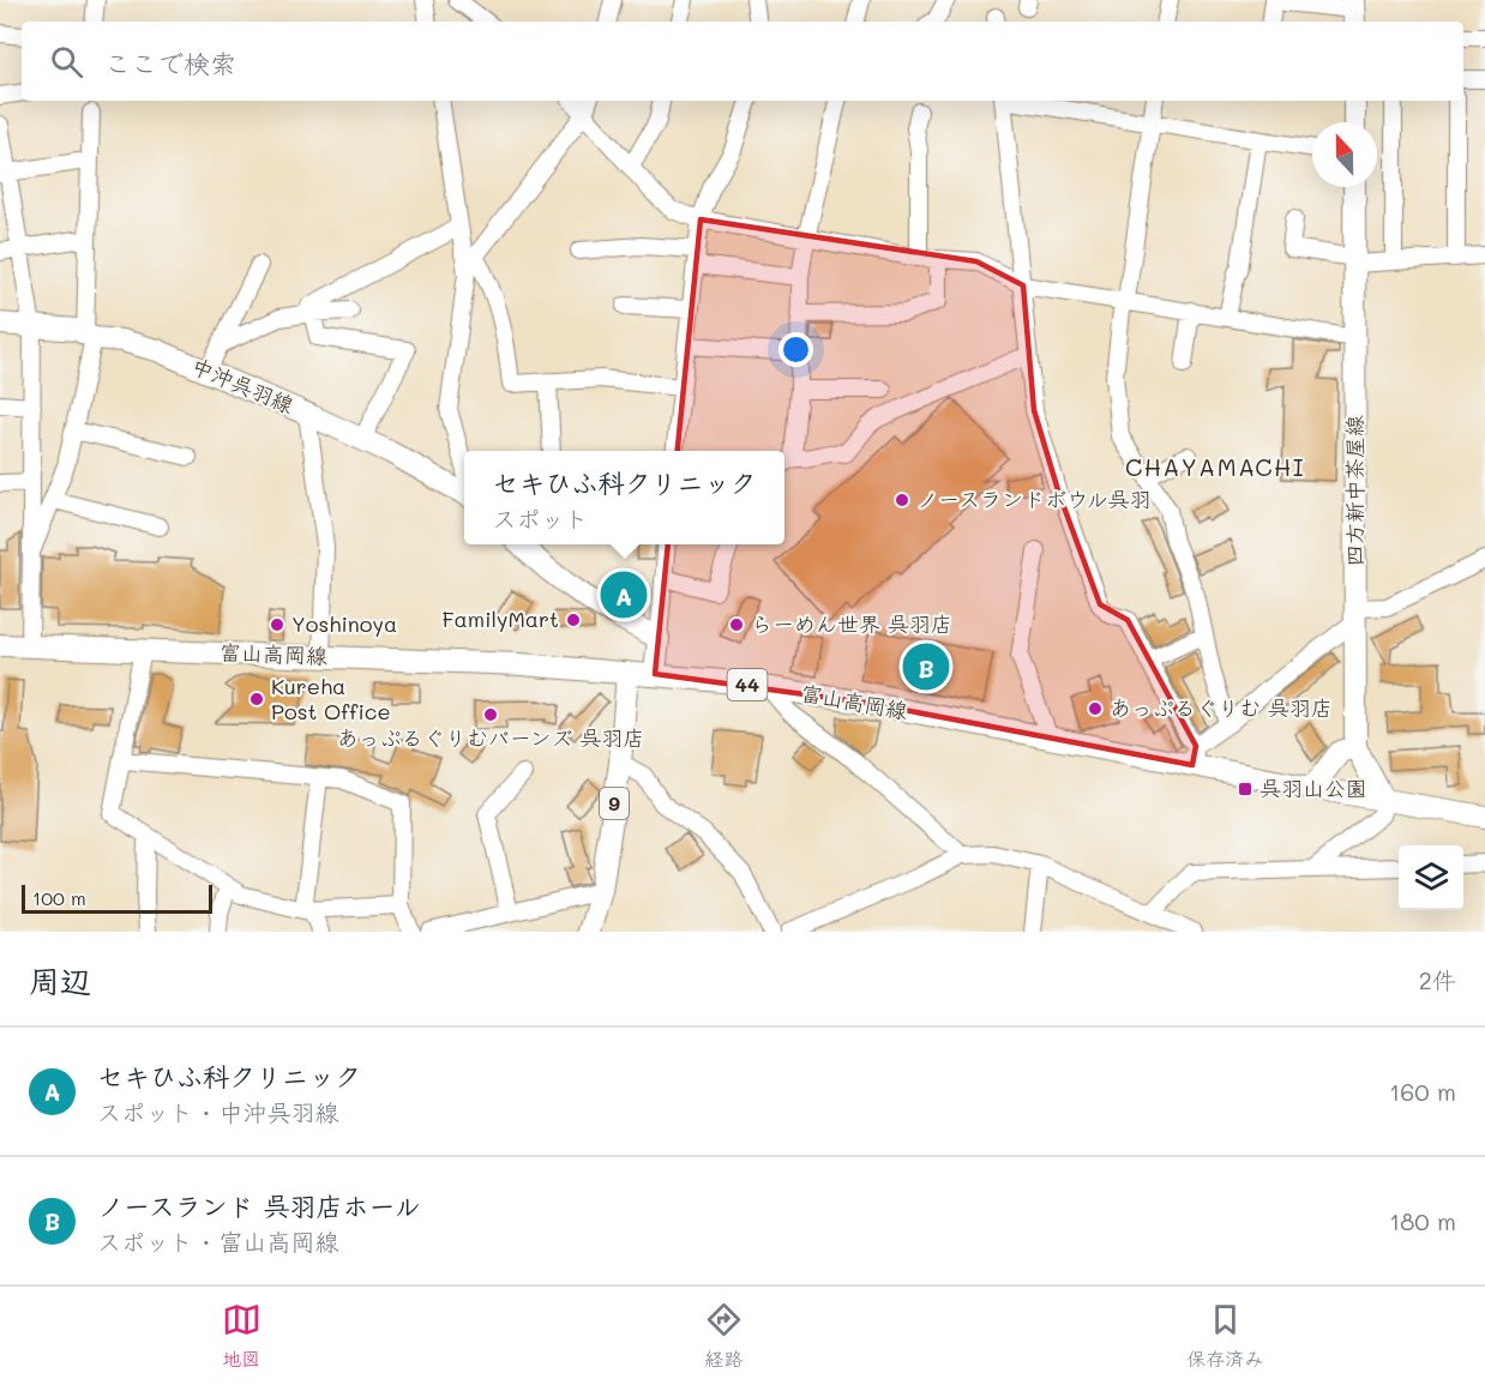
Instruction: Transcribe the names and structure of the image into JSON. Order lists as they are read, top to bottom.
{
  "streets": {
    "main road": [
      "中沖呉羽線",
      "四方新中茶屋線",
      "富山高岡線",
      "44",
      "9"
    ]
  },
  "crossings": [
    ["四方新中茶屋線", "富山高岡線"],
    ["富山高岡線", "9"]
  ],
  "districts": ["CHAYAMACHI"],
  "places": {
    "other": [
      "ノースランドボウル呉羽",
      "FamilyMart",
      "Yoshinoya",
      "らーめん世界 呉羽店",
      "Kureha Post Office",
      "あっぷるぐりむ 呉羽店",
      "あっぷるぐりむバーンズ 呉羽店"
    ],
    "transit": ["呉羽山公園"]
  },
  "scale_bar": "100 m",
  "north": "top",
  "page": {
    "search": "ここで検索",
    "popup": ["セキひふ科クリニック", "スポット"],
    "pins": ["A", "B"],
    "scale": "100 m",
    "heading": ["周辺", "2件"],
    "list": [
      {
        "mark": "A",
        "name": "セキひふ科クリニック",
        "note": "スポット · 中沖呉羽線",
        "value": "160 m"
      },
      {
        "mark": "B",
        "name": "ノースランド 呉羽店ホール",
        "note": "スポット · 富山高岡線",
        "value": "180 m"
      }
    ],
    "nav": ["地図", "経路", "保存済み"]
  }
}
